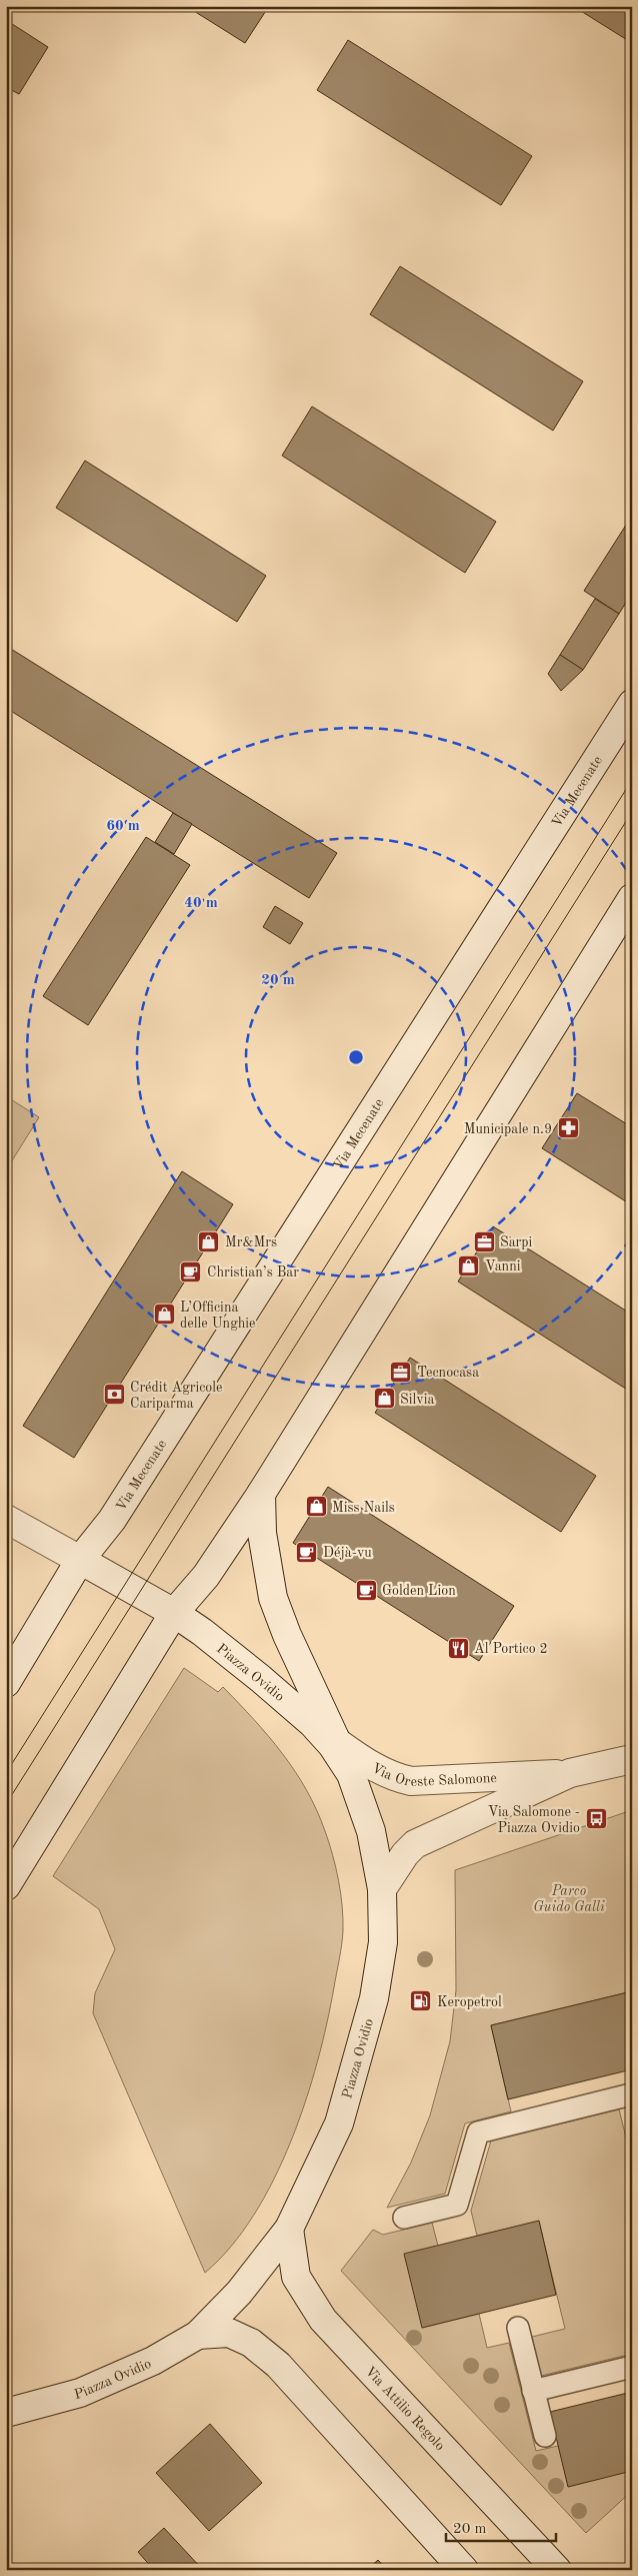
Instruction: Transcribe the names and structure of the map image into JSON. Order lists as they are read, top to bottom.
{
  "streets": {
    "street": [
      "Via Mecenate",
      "Piazza Ovidio",
      "Via Oreste Salomone",
      "Via Attilio Regolo"
    ]
  },
  "crossings": [
    ["Via Mecenate", "Piazza Ovidio"],
    ["Piazza Ovidio", "Via Oreste Salomone"],
    ["Piazza Ovidio", "Via Attilio Regolo"]
  ],
  "parks": ["Parco Guido Galli"],
  "places": {
    "pharmacy": ["Municipale n.9"],
    "shop": [
      "Mr&Mrs",
      "Vanni",
      "L’Officina delle Unghie",
      "Silvia",
      "Miss Nails"
    ],
    "office": ["Sarpi", "Tecnocasa"],
    "cafe": ["Christian’s Bar", "Déjà-vu", "Golden Lion"],
    "bank": ["Crédit Agricole Cariparma"],
    "restaurant": ["Al Portico 2"],
    "bus stop": ["Via Salomone - Piazza Ovidio"],
    "fuel station": ["Keropetrol"]
  },
  "scale_bar": "20 m",
  "rings": ["60 m", "40 m", "20 m"]
}
